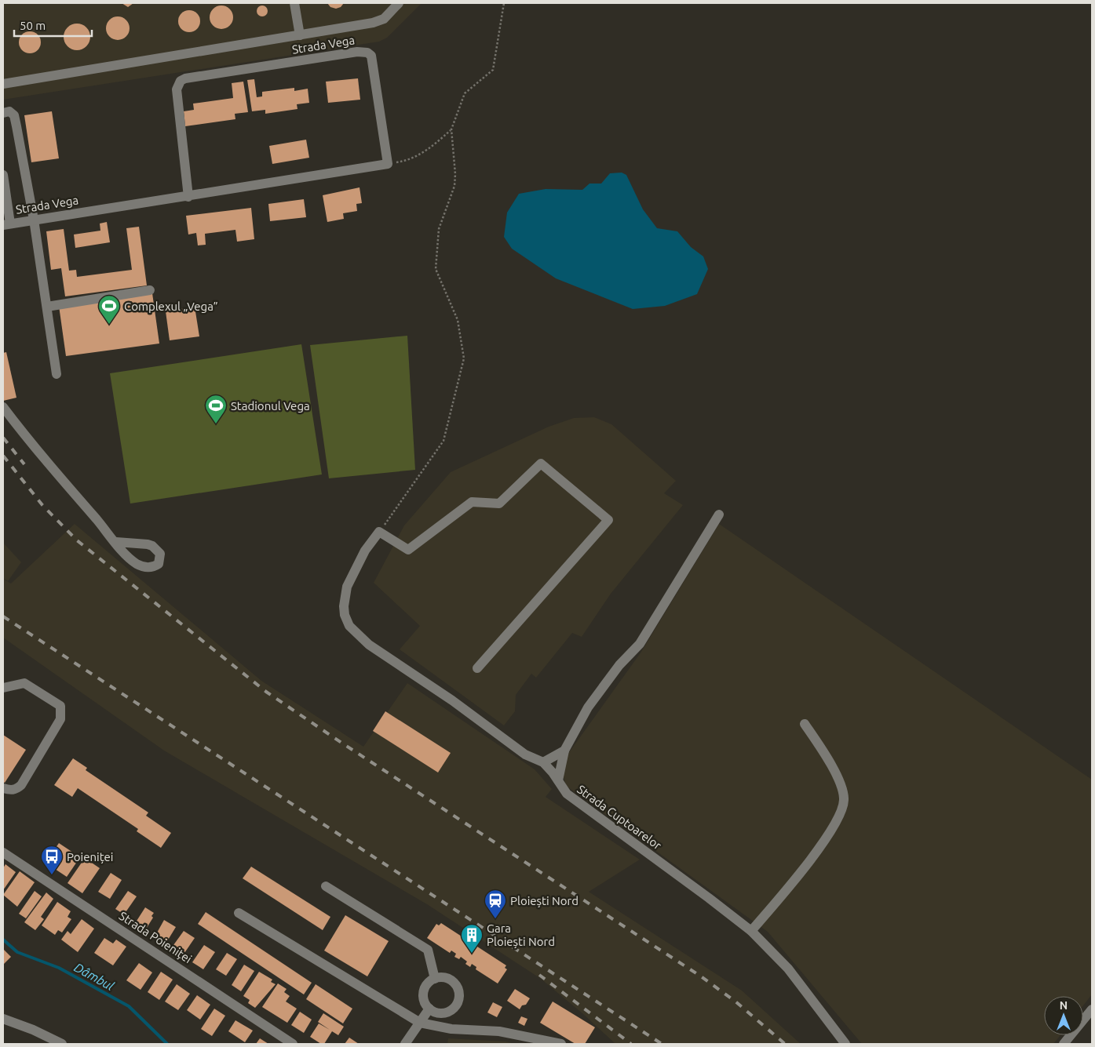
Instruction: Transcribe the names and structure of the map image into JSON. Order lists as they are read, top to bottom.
{
  "streets": {
    "street": ["Strada Vega", "Strada Cuptoarelor", "Strada Poieniței"]
  },
  "water": ["Dâmbul"],
  "places": {
    "sports": ["Complexul „Vega”", "Stadionul Vega"],
    "bus stop": ["Poieniței"],
    "station": ["Ploiești Nord"],
    "building": ["Gara Ploiești Nord"]
  },
  "scale_bar": "50 m",
  "north": "top"
}
